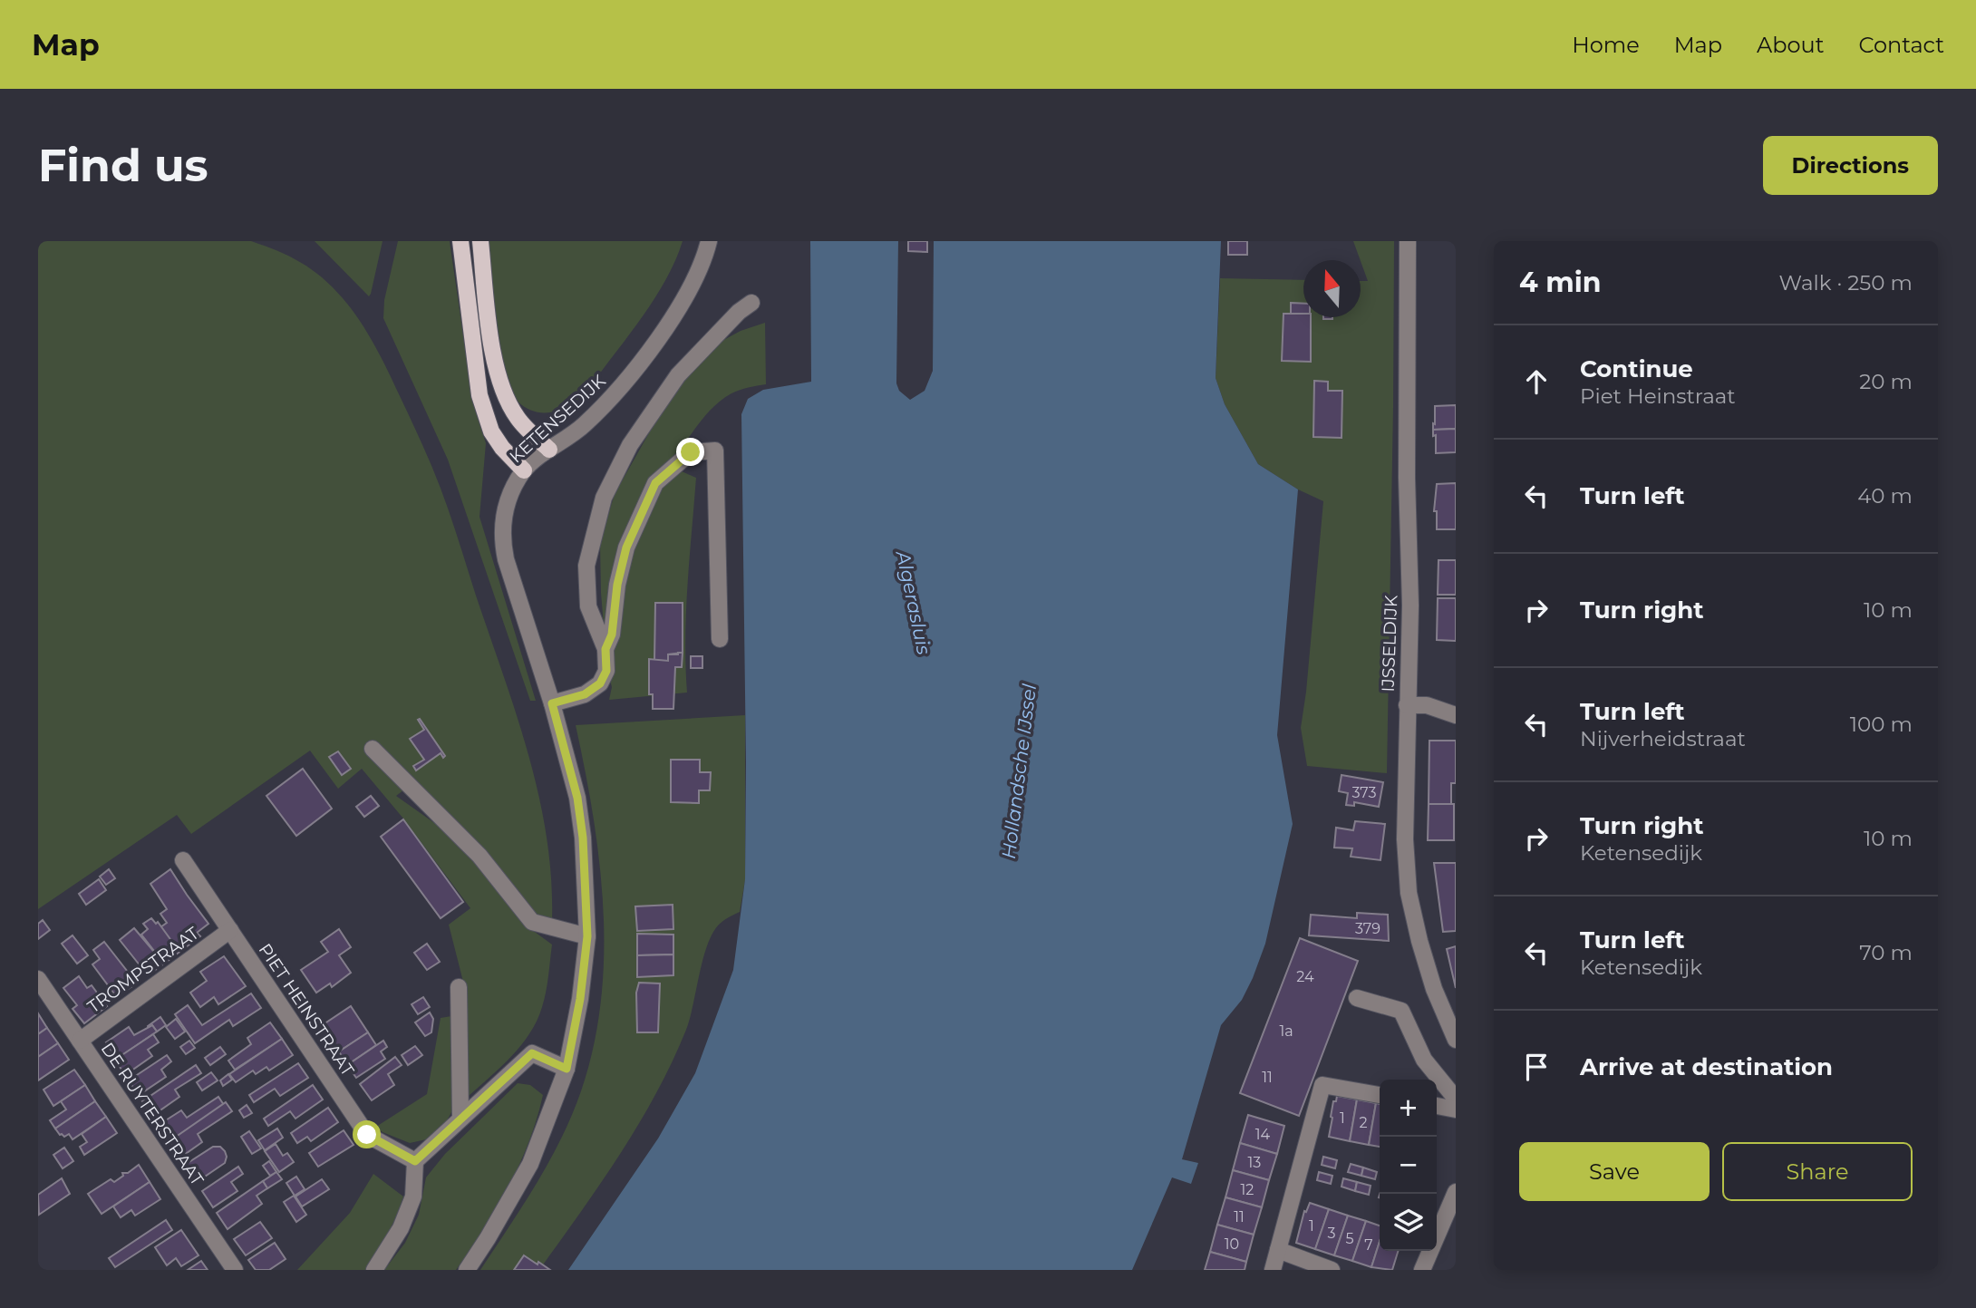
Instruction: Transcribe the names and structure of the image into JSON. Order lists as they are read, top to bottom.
{
  "streets": {
    "street": [
      "KETENSEDIJK",
      "IJSSELDIJK",
      "TROMPSTRAAT",
      "PIET HEINSTRAAT",
      "DE RUYTERSTRAAT"
    ]
  },
  "crossings": [
    ["TROMPSTRAAT", "PIET HEINSTRAAT"],
    ["TROMPSTRAAT", "DE RUYTERSTRAAT"]
  ],
  "water": ["Algerasluis", "Hollandsche IJssel"],
  "house_numbers": [
    "373",
    "379",
    "24",
    "1a",
    "11",
    "1",
    "2",
    "14",
    "13",
    "12",
    "11",
    "1",
    "3",
    "5",
    "10",
    "7"
  ],
  "north": "top",
  "page": {
    "header": "Map",
    "nav": [
      "Home",
      "Map",
      "About",
      "Contact"
    ],
    "buttons": [
      "Directions",
      ["Save", "Share"]
    ],
    "title": "Find us",
    "heading": ["4 min", "Walk · 250 m"],
    "list": [
      ["Continue", "Piet Heinstraat", "20 m"],
      ["Turn left", "40 m"],
      ["Turn right", "10 m"],
      ["Turn left", "Nijverheidstraat", "100 m"],
      ["Turn right", "Ketensedijk", "10 m"],
      ["Turn left", "Ketensedijk", "70 m"],
      "Arrive at destination"
    ],
    "map_buttons": ["+", "−"]
  }
}
